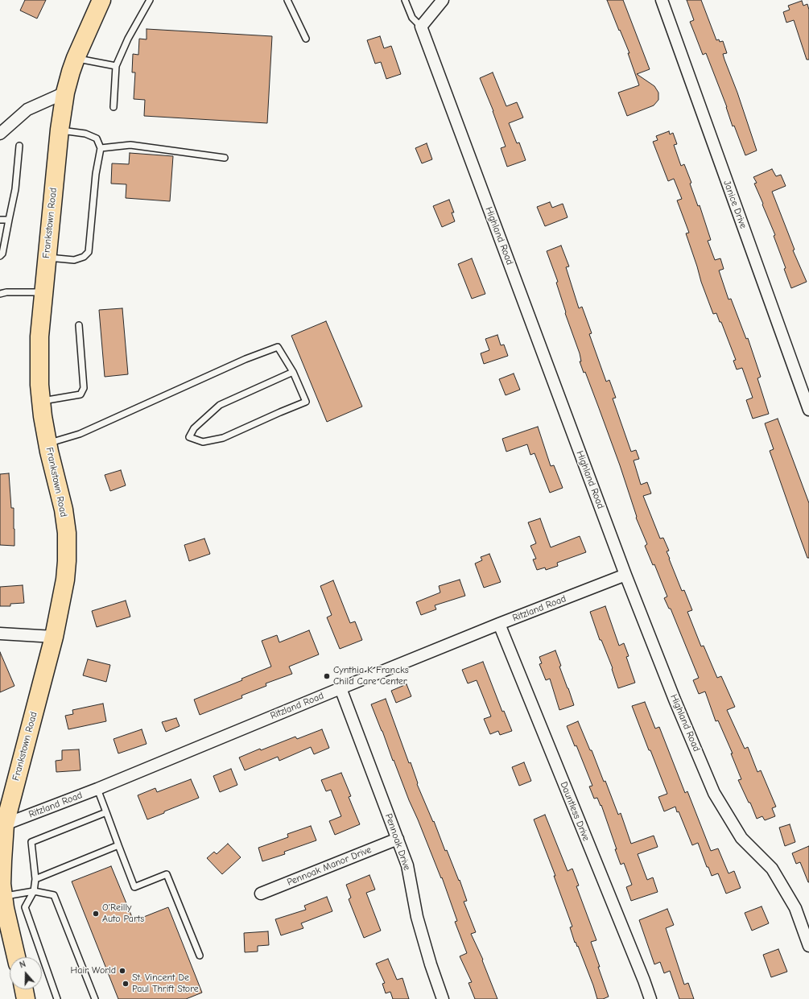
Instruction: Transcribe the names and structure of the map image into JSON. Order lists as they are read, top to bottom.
{
  "streets": {
    "main road": ["Frankstown Road"],
    "street": [
      "Janice Drive",
      "Highland Road",
      "Ritzland Road",
      "Dauntless Drive",
      "Pennoak Drive",
      "Pennoak Manor Drive"
    ]
  },
  "crossings": [
    ["Frankstown Road", "Ritzland Road"],
    ["Highland Road", "Ritzland Road"],
    ["Ritzland Road", "Dauntless Drive"],
    ["Ritzland Road", "Pennoak Drive"],
    ["Pennoak Drive", "Pennoak Manor Drive"]
  ],
  "places": [
    "Cynthia K Francks Child Care Center",
    "O'Reilly Auto Parts",
    "Hair World",
    "St. Vincent De Paul Thrift Store"
  ],
  "north": "top"
}
